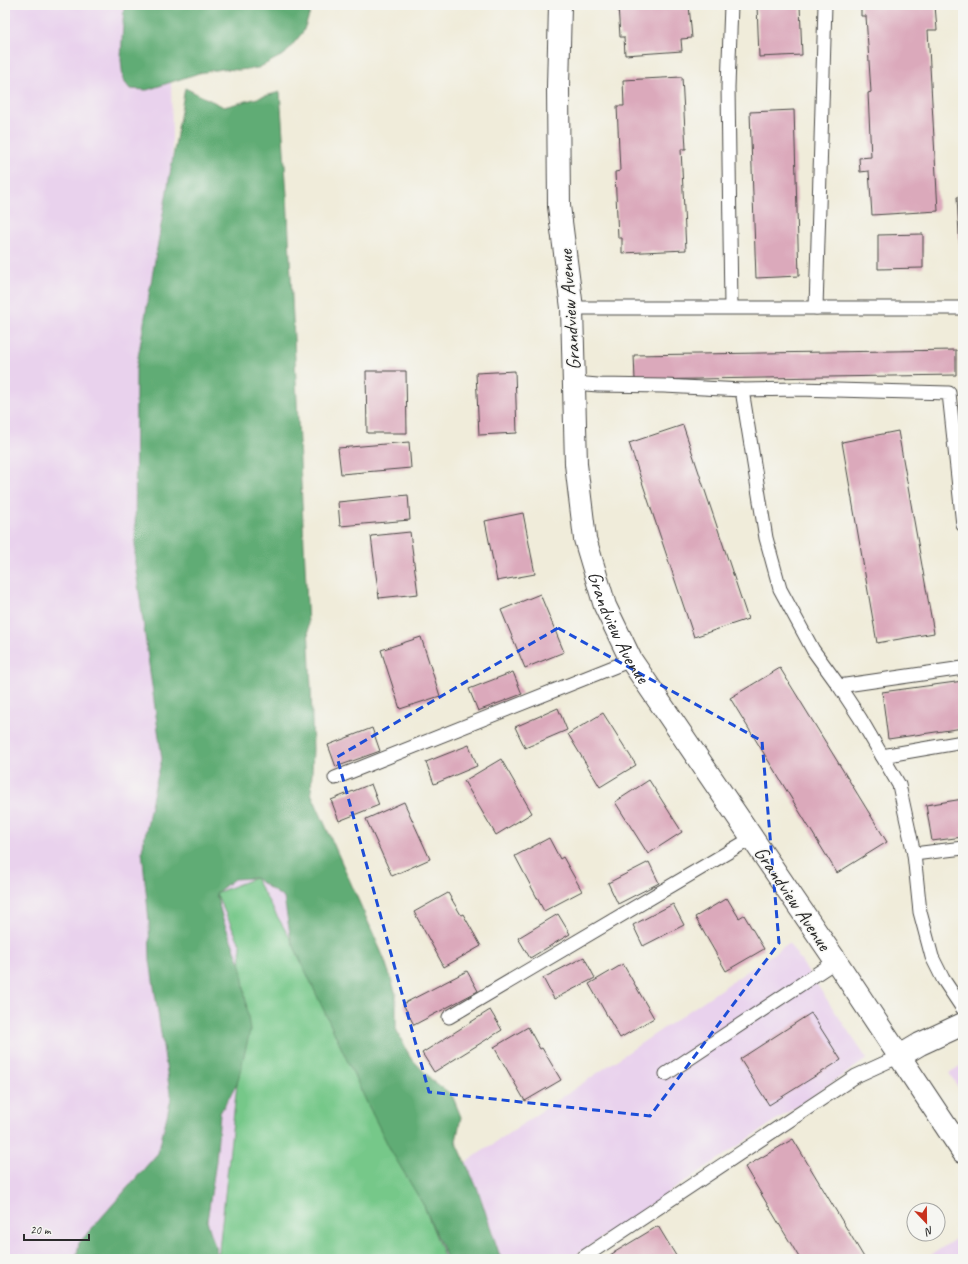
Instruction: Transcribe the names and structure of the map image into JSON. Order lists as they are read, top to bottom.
{
  "streets": {
    "street": ["Grandview Avenue"]
  },
  "scale_bar": "20 m",
  "north": "bottom"
}
